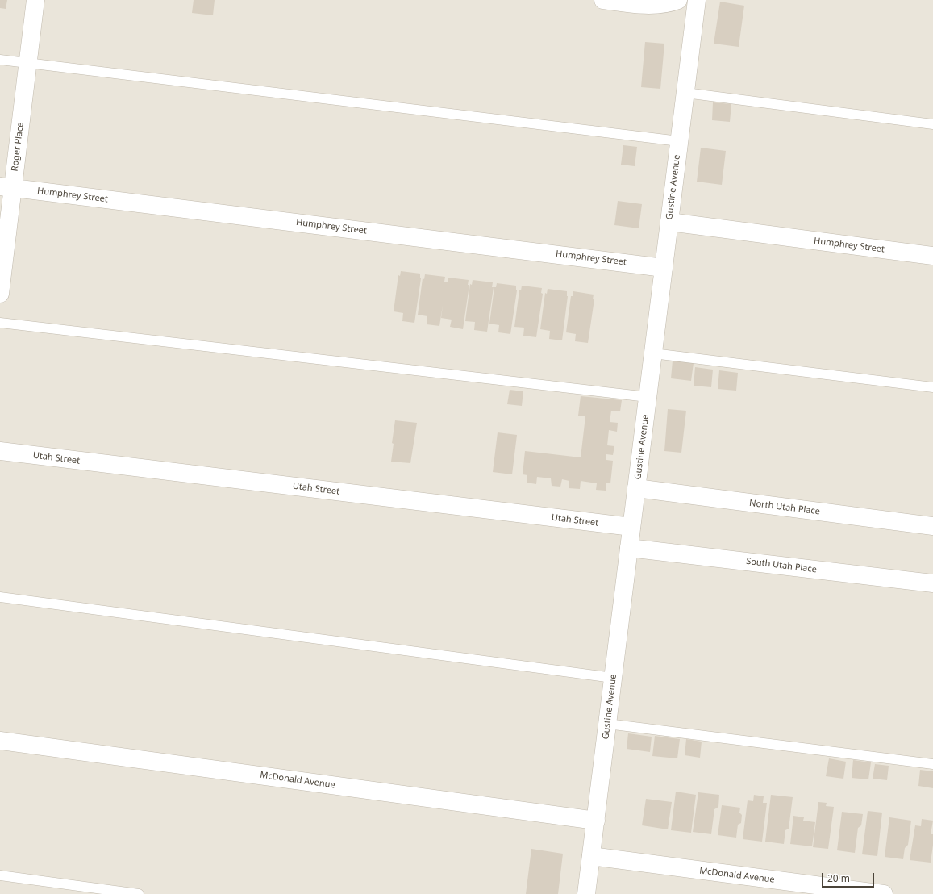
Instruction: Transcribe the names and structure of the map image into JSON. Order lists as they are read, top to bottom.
{
  "streets": {
    "street": [
      "Roger Place",
      "Gustine Avenue",
      "Humphrey Street",
      "Utah Street",
      "North Utah Place",
      "South Utah Place",
      "McDonald Avenue"
    ]
  },
  "crossings": [
    ["Roger Place", "Humphrey Street"],
    ["Gustine Avenue", "Humphrey Street"],
    ["Gustine Avenue", "Utah Street"],
    ["Gustine Avenue", "North Utah Place"],
    ["Gustine Avenue", "South Utah Place"],
    ["Gustine Avenue", "McDonald Avenue"]
  ],
  "scale_bar": "20 m"
}
